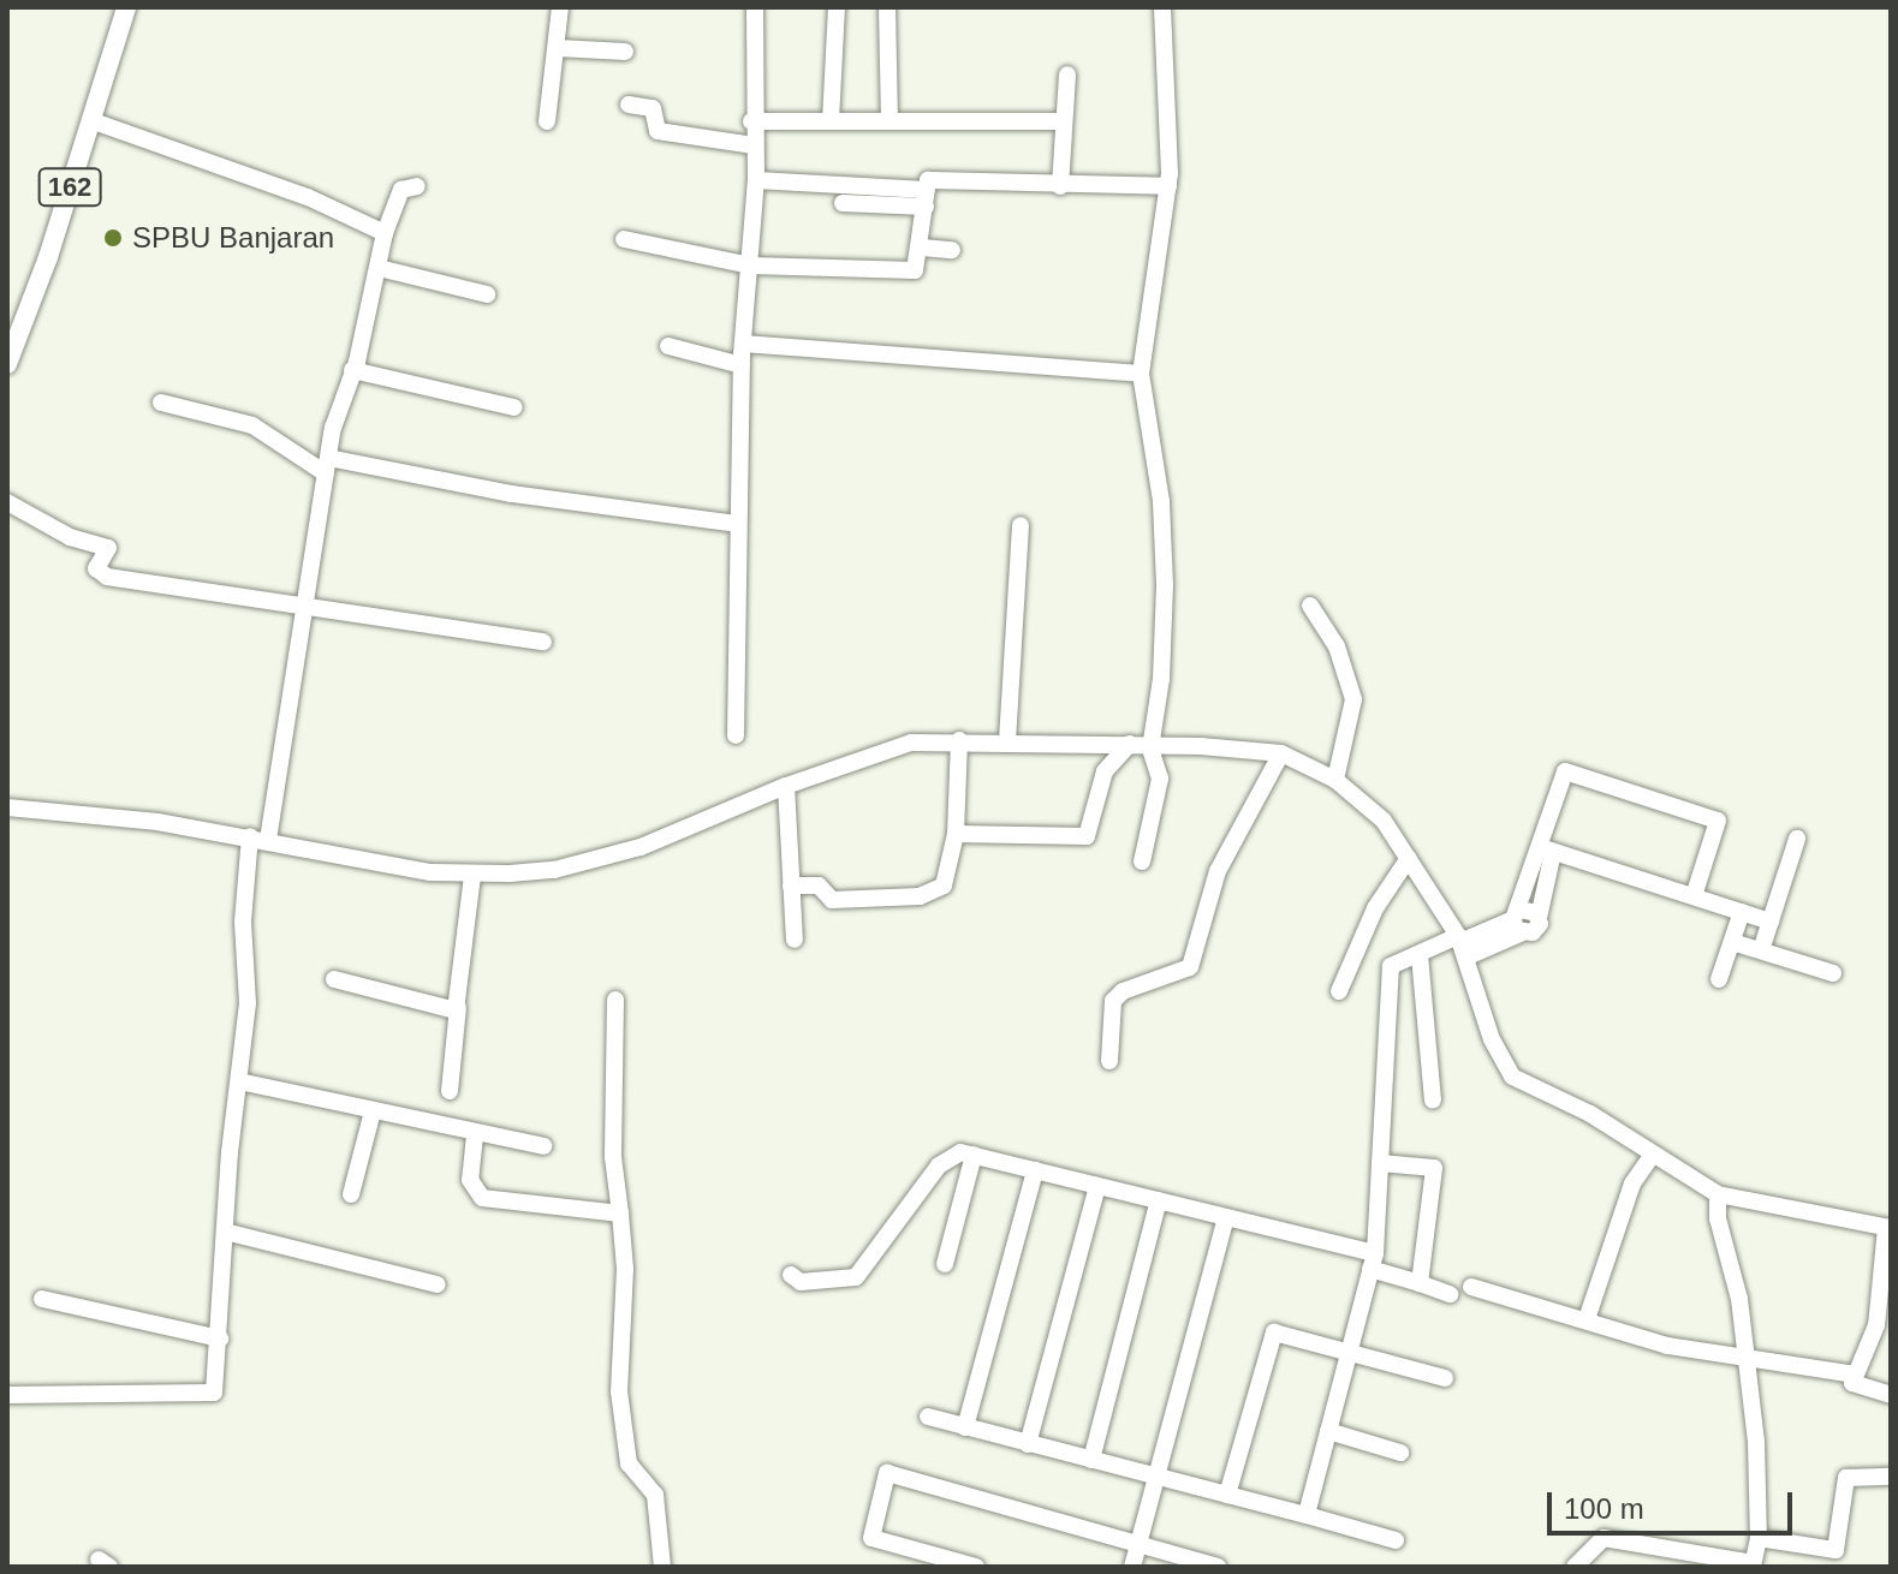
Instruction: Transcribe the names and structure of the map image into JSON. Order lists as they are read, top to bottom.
{
  "streets": {
    "main road": ["162"]
  },
  "places": ["SPBU Banjaran"],
  "scale_bar": "100 m"
}
